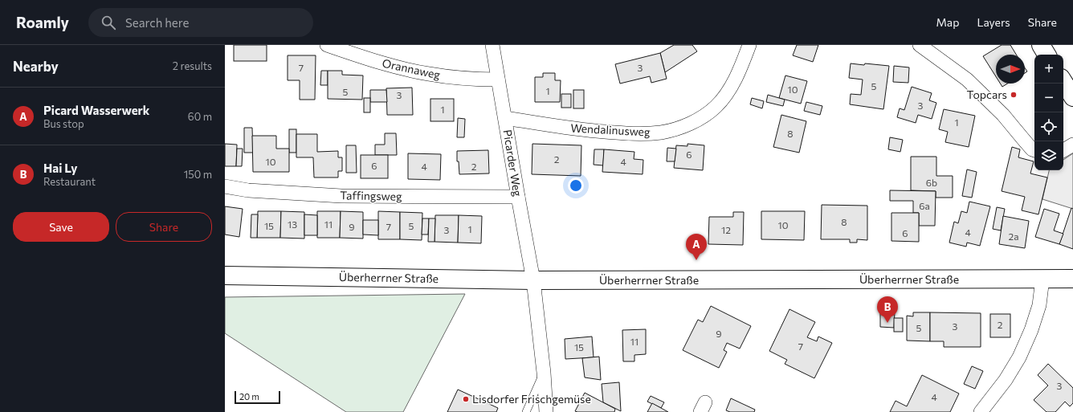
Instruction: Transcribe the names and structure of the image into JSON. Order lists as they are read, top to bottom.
{
  "streets": {
    "main road": ["Überherrner Straße"],
    "street": [
      "Orannaweg",
      "Wendalinusweg",
      "Picarder Weg",
      "Taffingsweg"
    ]
  },
  "crossings": [
    ["Orannaweg", "Picarder Weg"],
    ["Wendalinusweg", "Picarder Weg"],
    ["Picarder Weg", "Taffingsweg"],
    ["Picarder Weg", "Überherrner Straße"]
  ],
  "places": ["Topcars", "Lisdorfer Frischgemüse"],
  "house_numbers": [
    "7",
    "3",
    "5",
    "10",
    "1",
    "5",
    "3",
    "3",
    "1",
    "1",
    "8",
    "6",
    "2",
    "10",
    "4",
    "6",
    "4",
    "2",
    "6b",
    "6a",
    "8",
    "13",
    "11",
    "10",
    "15",
    "5",
    "9",
    "7",
    "1",
    "3",
    "12",
    "4",
    "6",
    "2a",
    "2",
    "3",
    "5",
    "9",
    "11",
    "7",
    "15",
    "3",
    "4"
  ],
  "scale_bar": "20 m",
  "north": "right",
  "page": {
    "header": "Roamly",
    "search": "Search here",
    "nav": ["Map", "Layers", "Share"],
    "heading": ["Nearby", "2 results"],
    "map_buttons": ["+", "−"],
    "list": [
      {
        "mark": "A",
        "name": "Picard Wasserwerk",
        "note": "Bus stop",
        "value": "60 m"
      },
      {
        "mark": "B",
        "name": "Hai Ly",
        "note": "Restaurant",
        "value": "150 m"
      }
    ],
    "buttons": ["Save", "Share"],
    "pins": ["A", "B"],
    "scale": "20 m"
  }
}
